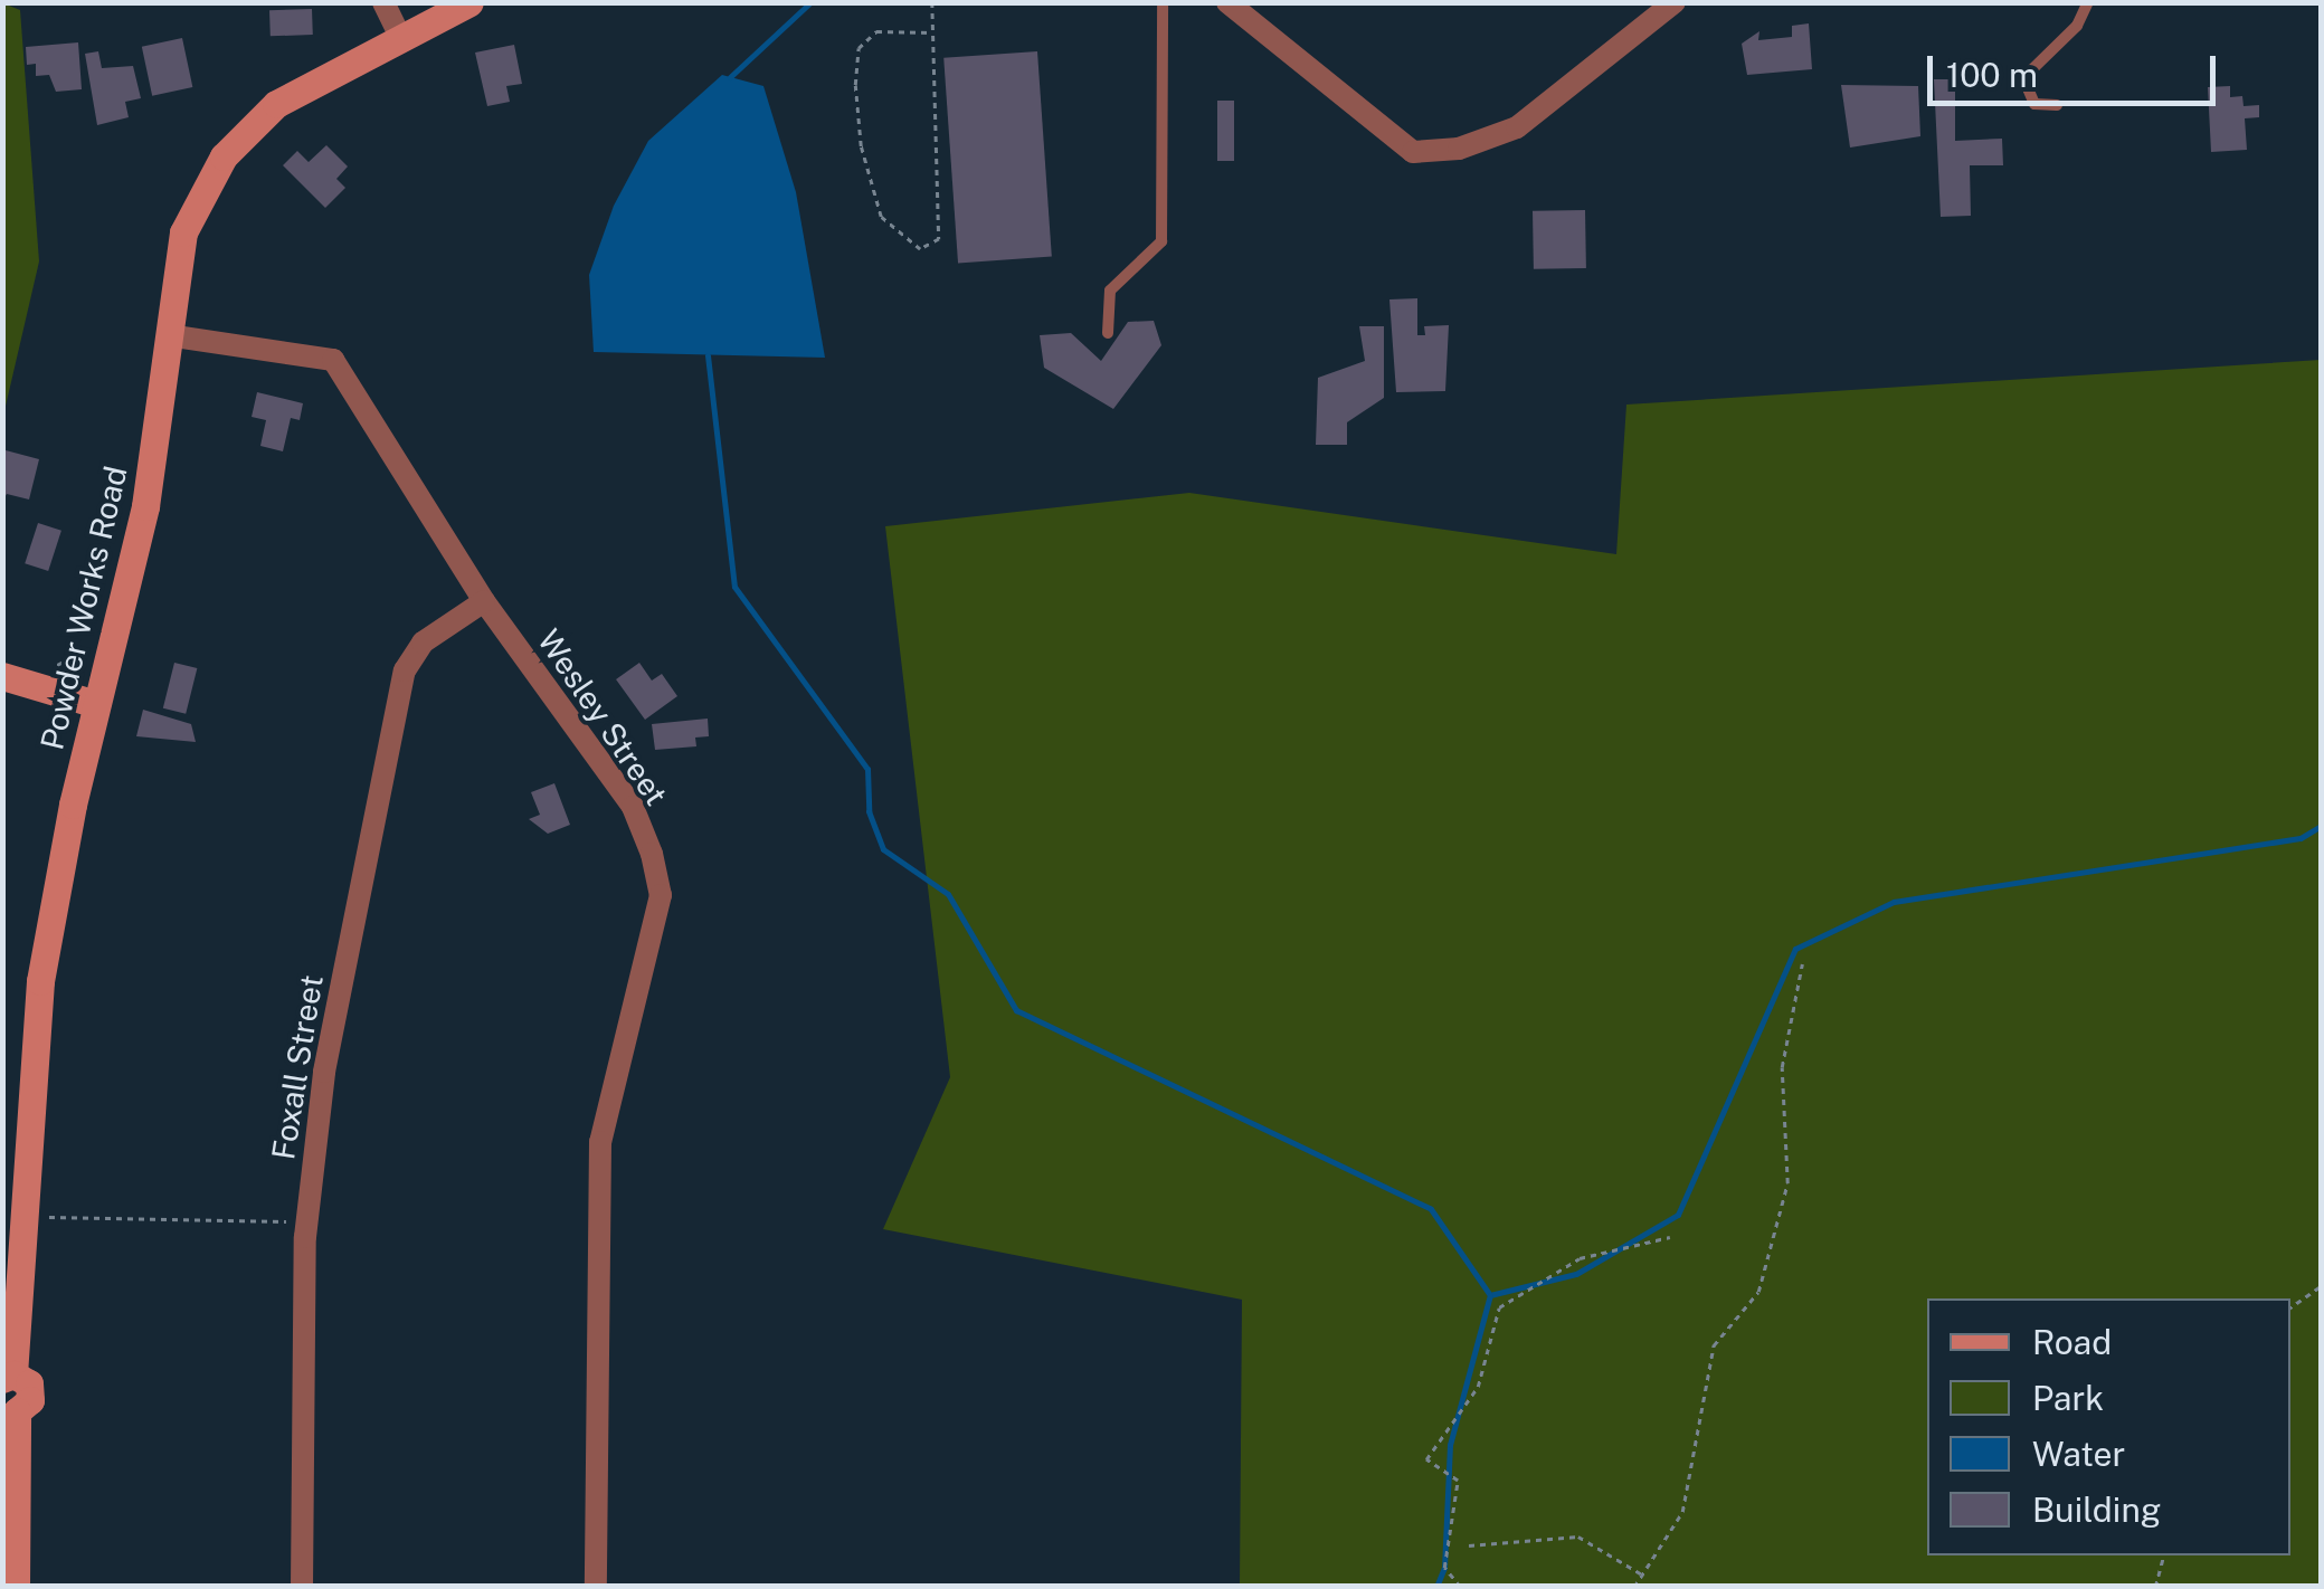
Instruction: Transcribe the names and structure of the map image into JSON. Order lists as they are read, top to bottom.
{
  "streets": {
    "main road": ["Powder Works Road"],
    "street": ["Wesley Street", "Foxall Street"]
  },
  "crossings": [
    ["Powder Works Road", "Wesley Street"],
    ["Wesley Street", "Foxall Street"]
  ],
  "legend": [
    "Road",
    "Park",
    "Water",
    "Building"
  ],
  "scale_bar": "100 m"
}
